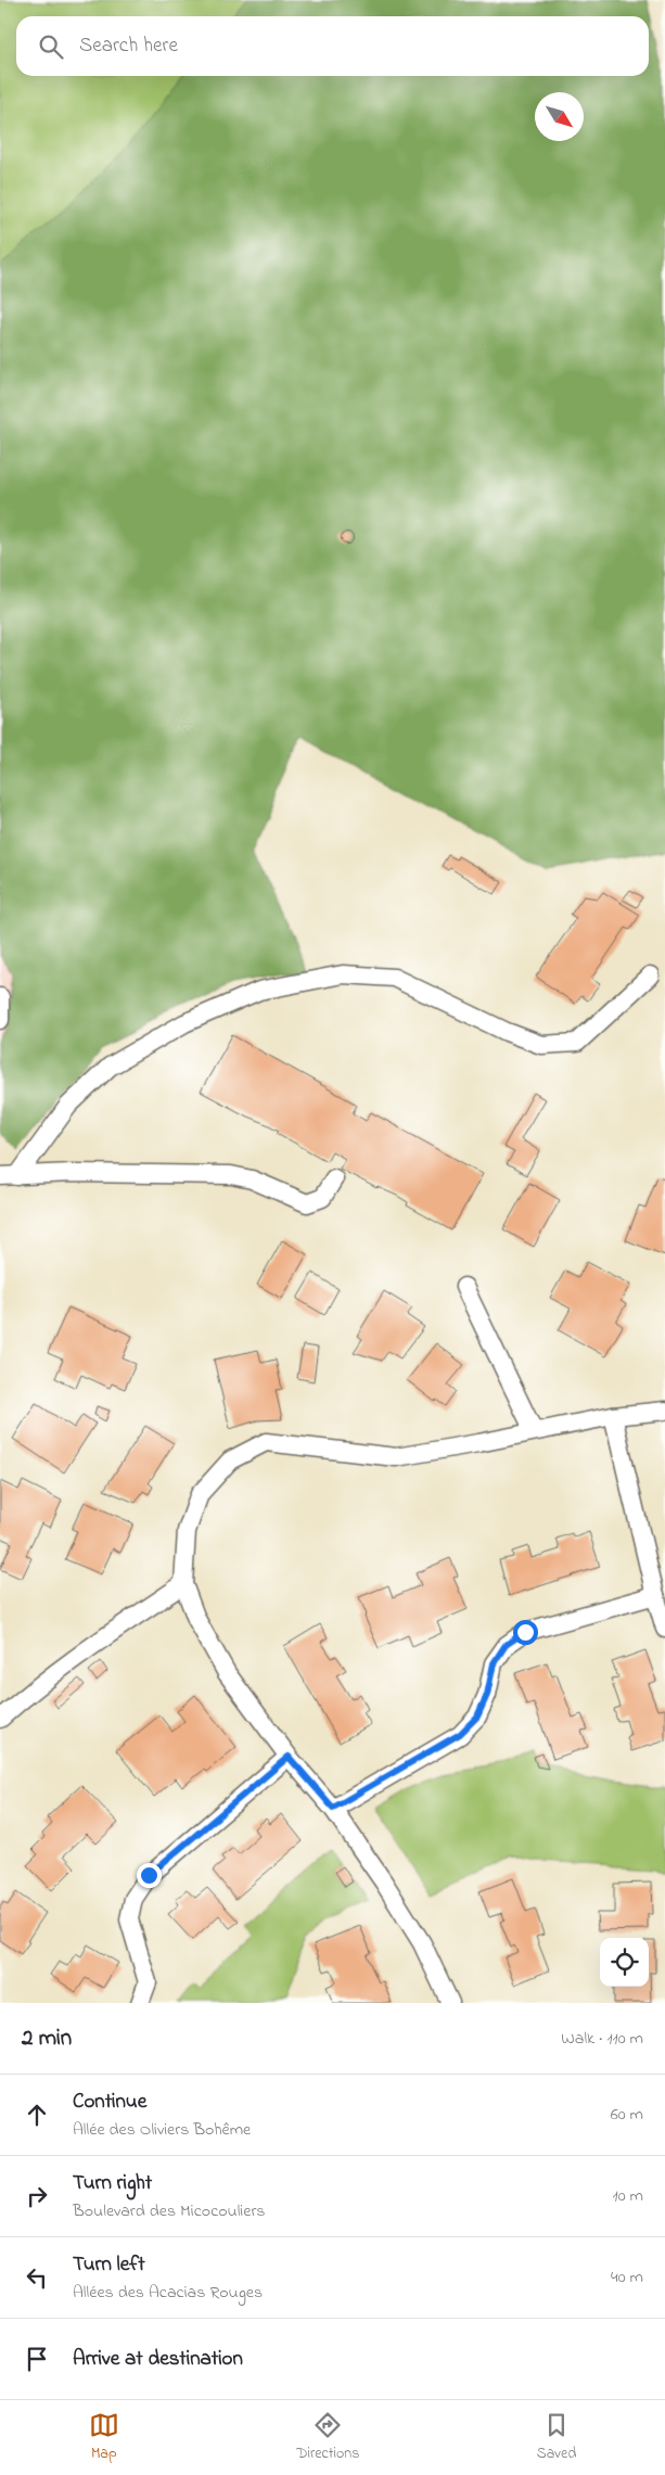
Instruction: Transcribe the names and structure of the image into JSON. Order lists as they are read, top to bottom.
{
  "north": "bottom right",
  "page": {
    "search": "Search here",
    "heading": ["2 min", "Walk · 110 m"],
    "list": [
      ["Continue", "Allée des Oliviers Bohême", "60 m"],
      ["Turn right", "Boulevard des Micocouliers", "10 m"],
      ["Turn left", "Allées des Acacias Rouges", "40 m"],
      "Arrive at destination"
    ],
    "nav": ["Map", "Directions", "Saved"]
  }
}
